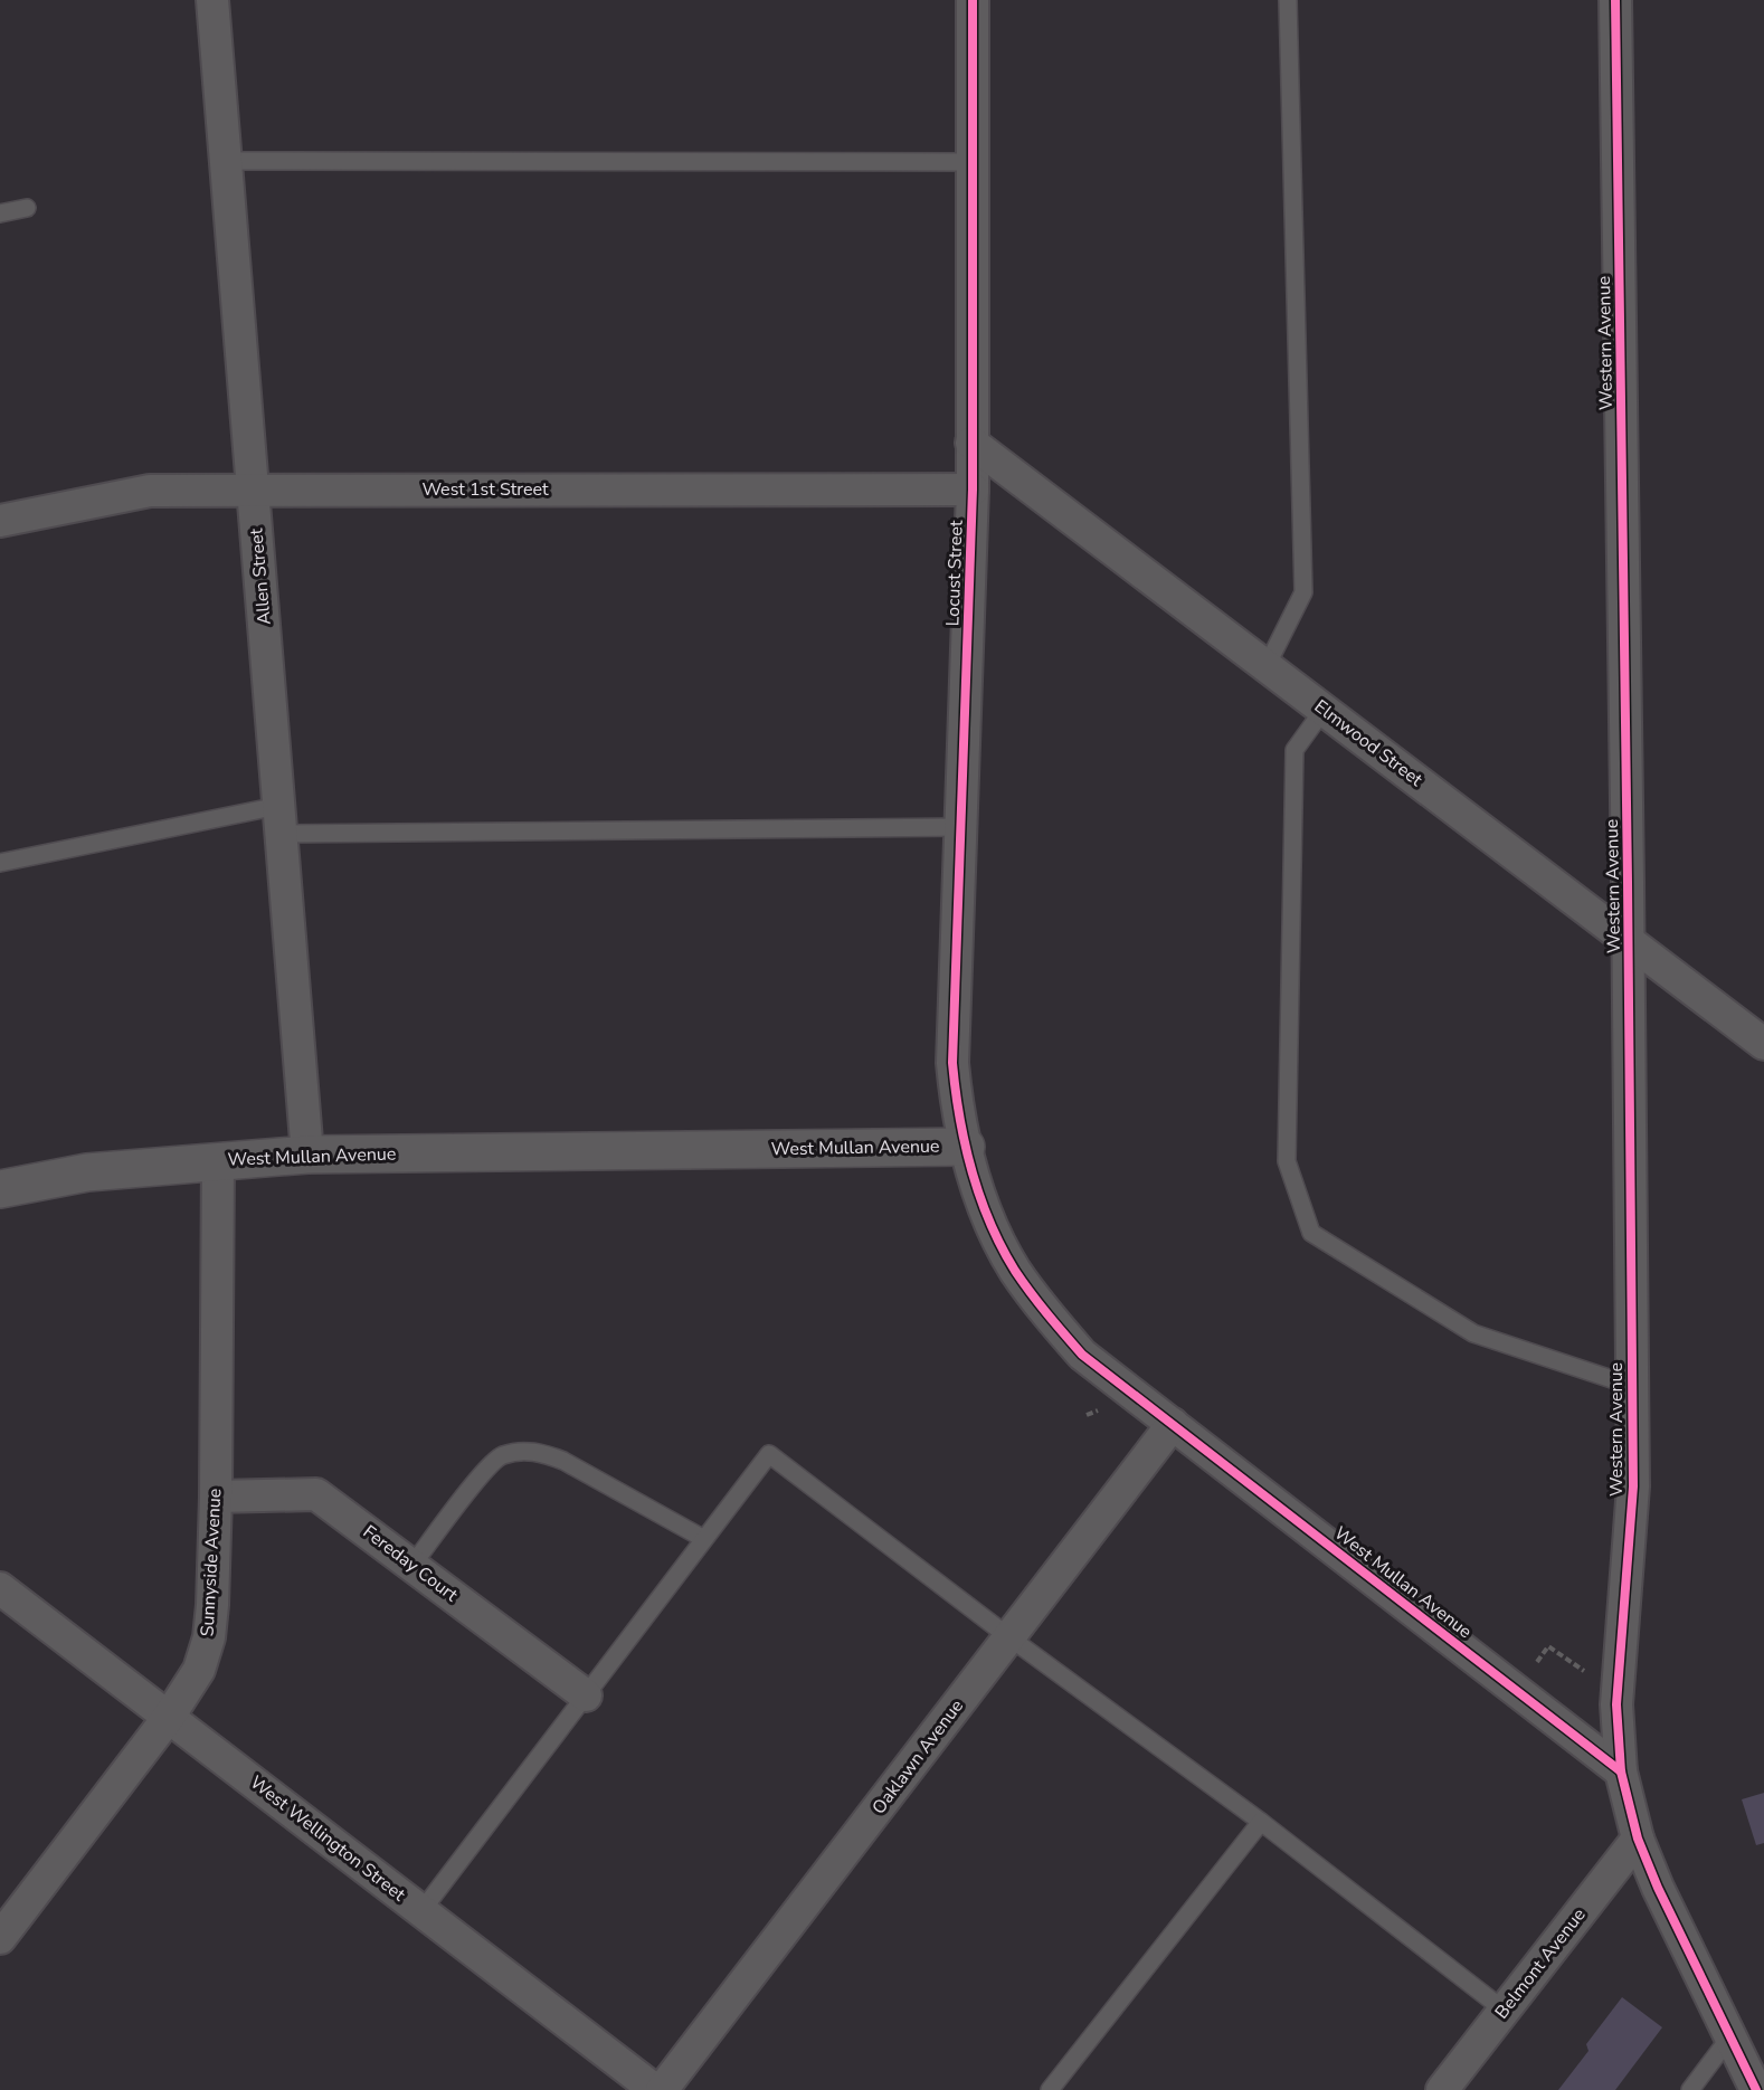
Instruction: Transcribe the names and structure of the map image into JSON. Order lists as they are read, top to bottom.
{
  "streets": {
    "street": [
      "Western Avenue",
      "West 1st Street",
      "Locust Street",
      "Allen Street",
      "Elmwood Street",
      "West Mullan Avenue",
      "Sunnyside Avenue",
      "Fereday Court",
      "Oaklawn Avenue",
      "West Wellington Street",
      "Belmont Avenue"
    ]
  },
  "crossings": [
    ["Western Avenue", "Elmwood Street"],
    ["Western Avenue", "West Mullan Avenue"],
    ["West 1st Street", "Locust Street"],
    ["West 1st Street", "Allen Street"],
    ["Locust Street", "Elmwood Street"],
    ["Locust Street", "West Mullan Avenue"],
    ["Allen Street", "West Mullan Avenue"],
    ["West Mullan Avenue", "Sunnyside Avenue"],
    ["West Mullan Avenue", "Oaklawn Avenue"],
    ["Sunnyside Avenue", "Fereday Court"],
    ["Sunnyside Avenue", "West Wellington Street"]
  ]
}
